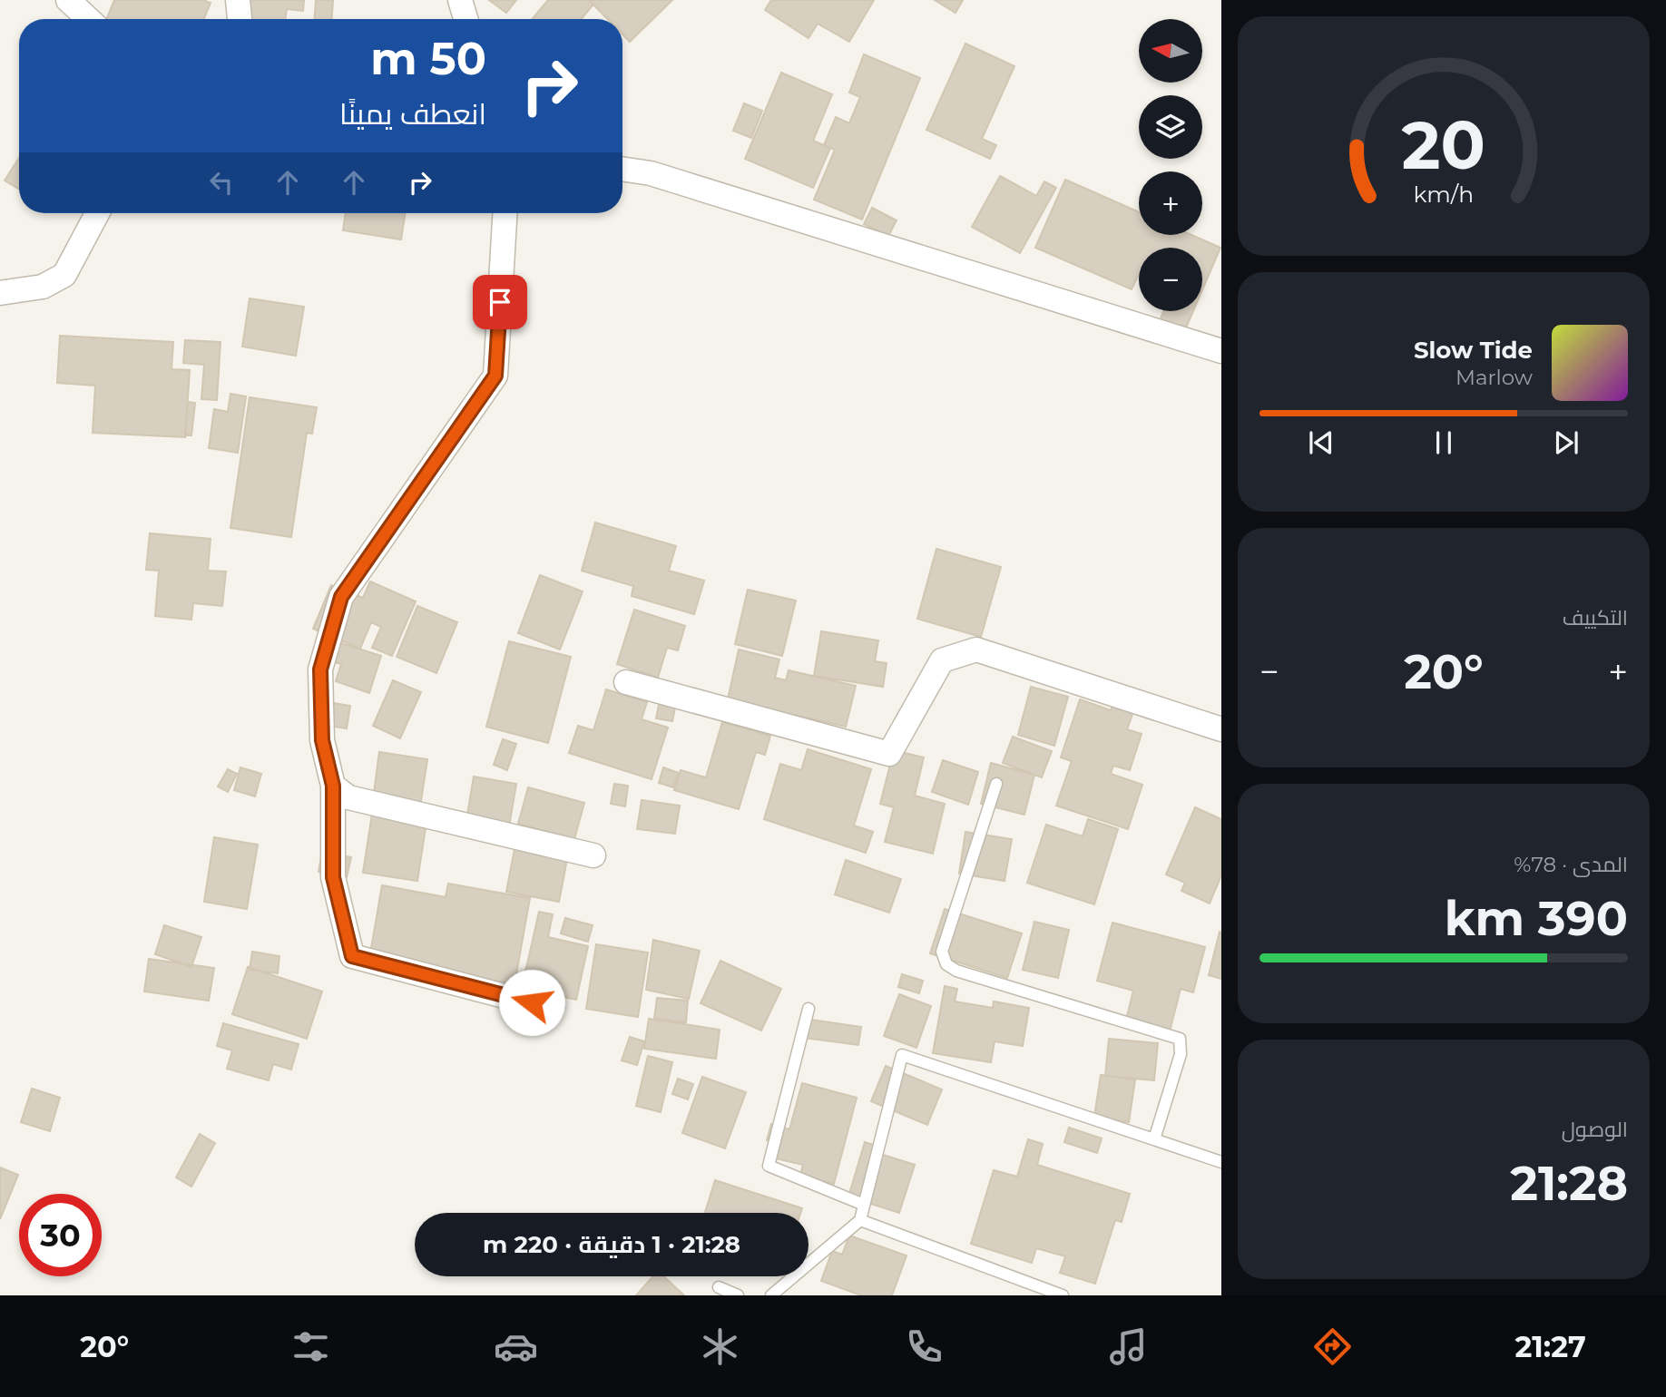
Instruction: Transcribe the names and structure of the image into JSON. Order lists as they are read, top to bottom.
{
  "north": "left",
  "page": {
    "map_buttons": ["+", "−"],
    "turn": ["50 m", "انعطف يمينًا"],
    "song": ["Slow Tide", "Marlow"],
    "tile": [
      "التكييف",
      ["المدى · 78%", "390 km"],
      ["الوصول", "21:28"]
    ],
    "heat": ["−", "20°", "+"],
    "limit": "30",
    "trip": "21:28 · 1 دقيقة · 220 m",
    "tabs": ["21:27", "20°"],
    "gauge": ["20", "km/h"]
  }
}
